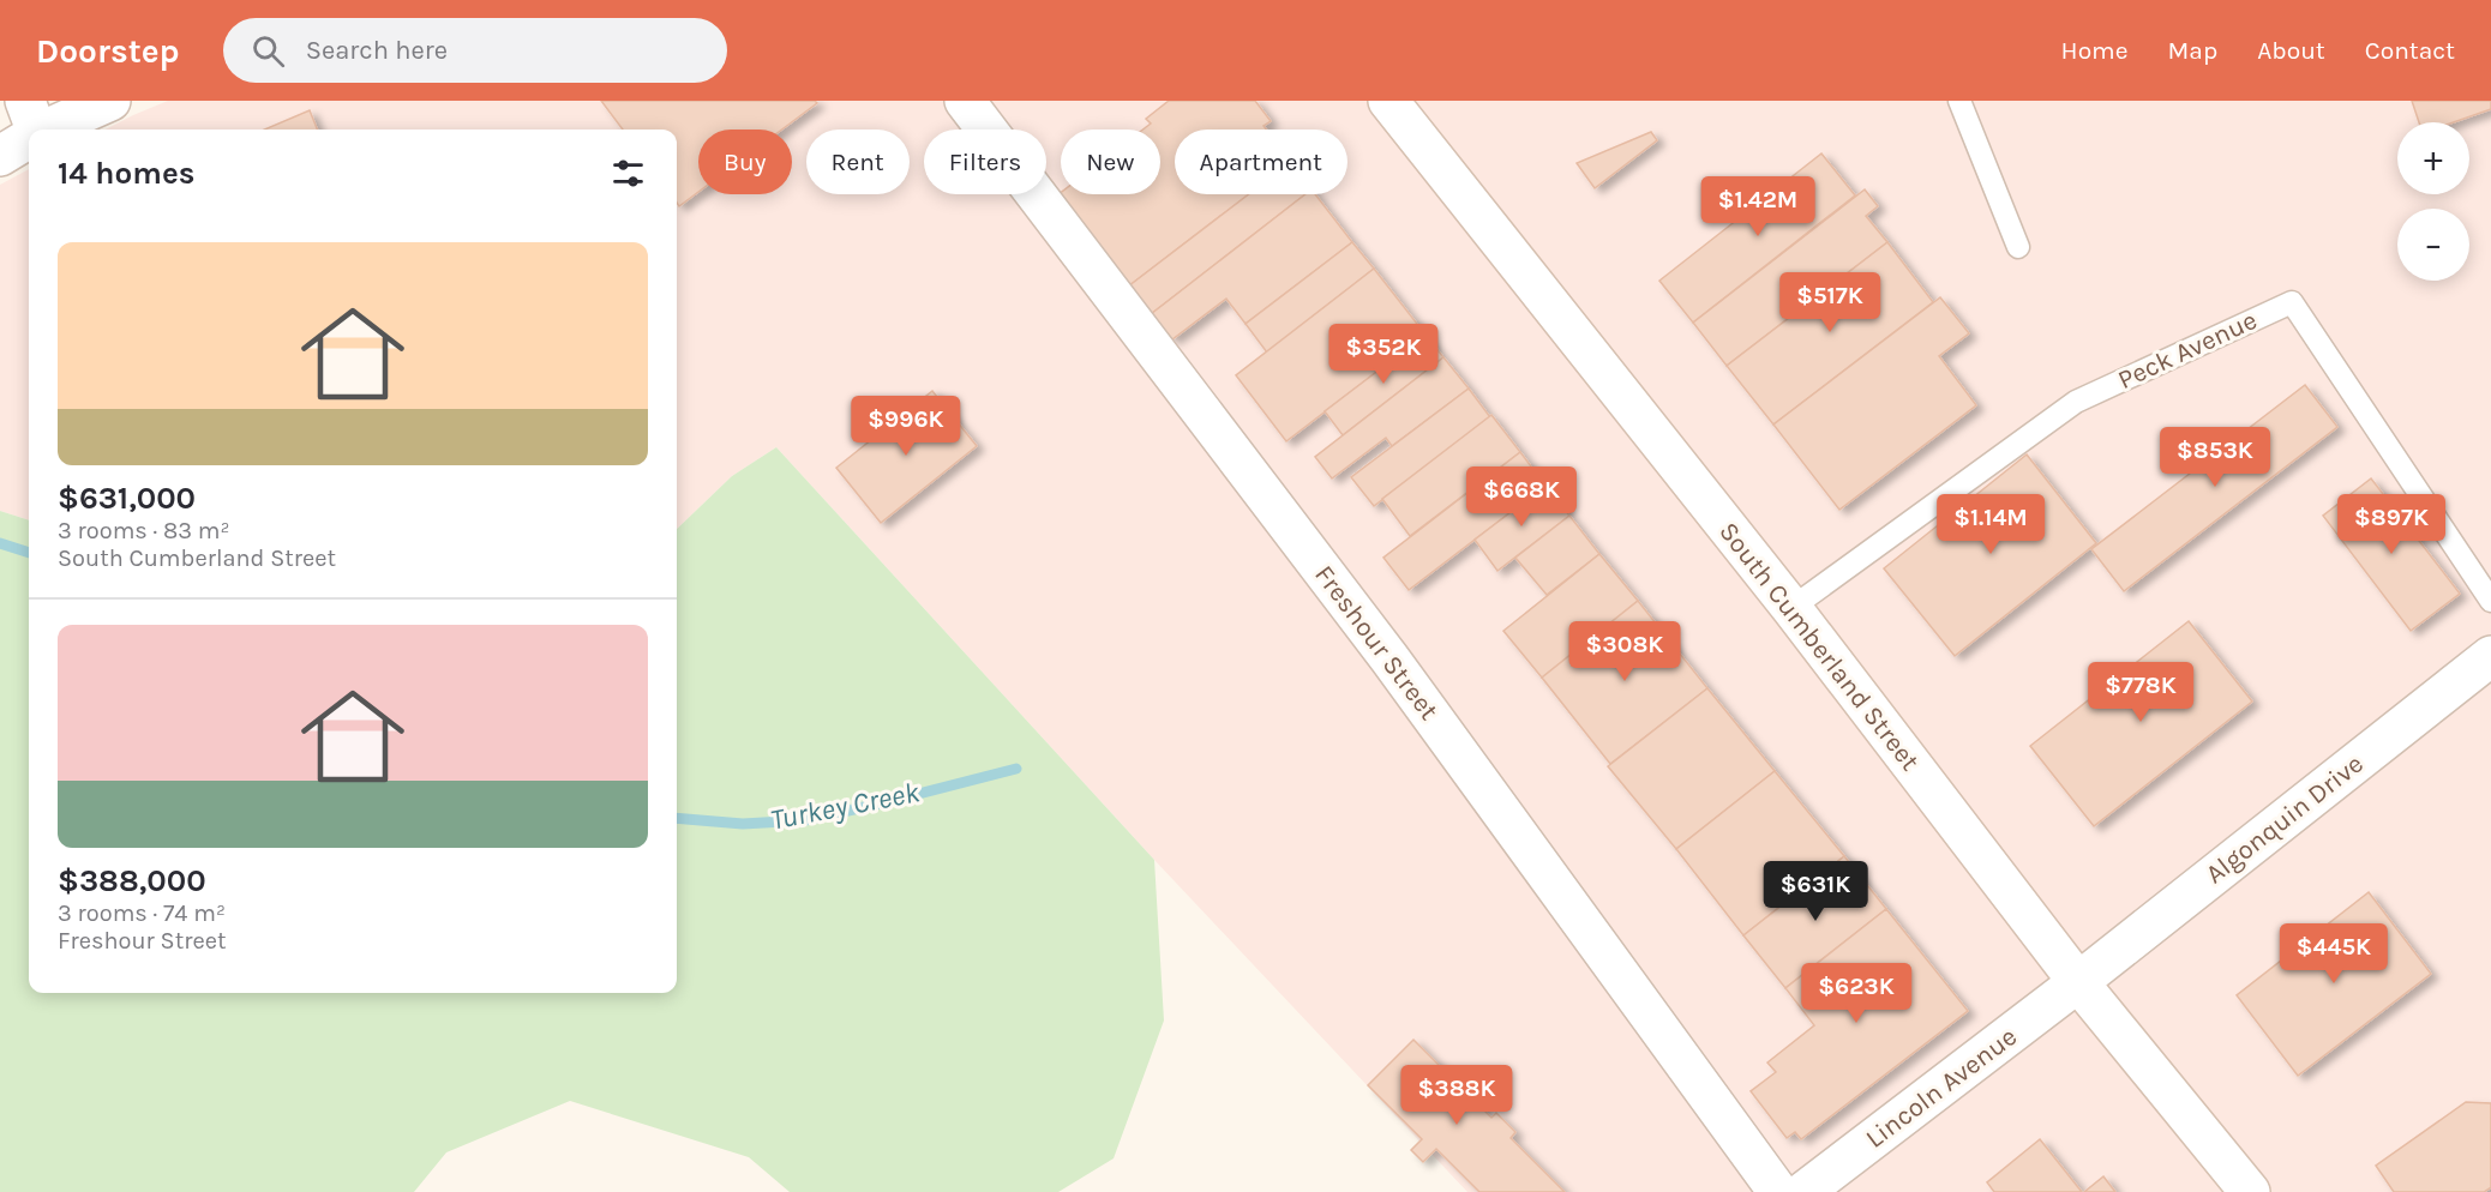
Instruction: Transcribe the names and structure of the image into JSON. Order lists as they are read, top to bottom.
{
  "streets": {
    "street": [
      "Freshour Street",
      "South Cumberland Street",
      "Algonquin Drive",
      "Lincoln Avenue"
    ],
    "lane": ["Peck Avenue"]
  },
  "crossings": [
    ["Peck Avenue", "South Cumberland Street"],
    ["South Cumberland Street", "Algonquin Drive"],
    ["South Cumberland Street", "Lincoln Avenue"],
    ["Algonquin Drive", "Lincoln Avenue"]
  ],
  "water": ["Turkey Creek"],
  "page": {
    "header": "Doorstep",
    "search": "Search here",
    "nav": [
      "Home",
      "Map",
      "About",
      "Contact"
    ],
    "map_buttons": ["+", "−"],
    "chip": [
      "Buy",
      "Rent",
      "Filters",
      "New",
      "Apartment"
    ],
    "heading": "14 homes",
    "price": [
      "$1.42M",
      "$517K",
      "$352K",
      "$996K",
      "$853K",
      "$668K",
      "$1.14M",
      "$897K",
      "$308K",
      "$778K",
      "$631K",
      "$445K",
      "$623K",
      "$388K"
    ],
    "list": [
      {
        "name": "$631,000",
        "note": "3 rooms · 83 m² · South Cumberland Street"
      },
      {
        "name": "$388,000",
        "note": "3 rooms · 74 m² · Freshour Street"
      }
    ]
  }
}
